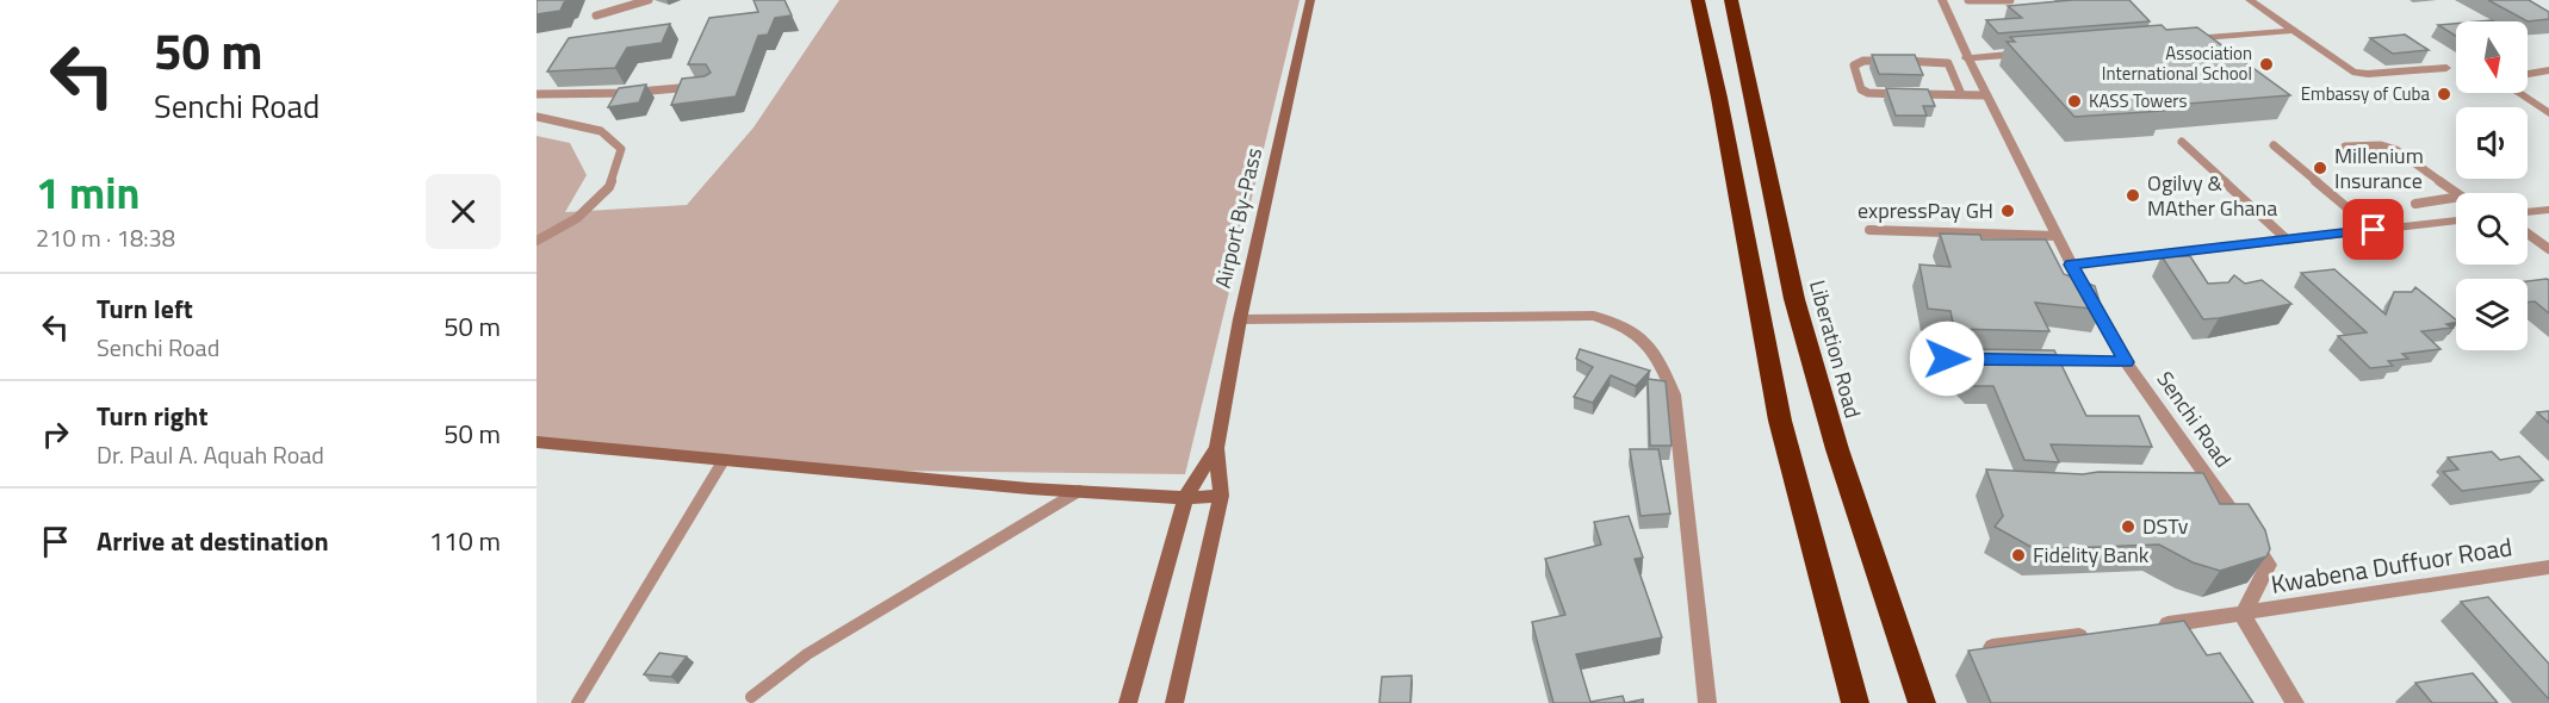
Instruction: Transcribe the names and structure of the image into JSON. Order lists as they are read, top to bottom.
{
  "streets": {
    "highway": ["Liberation Road"],
    "main road": ["Airport By-Pass"],
    "street": ["Senchi Road", "Kwabena Duffuor Road"]
  },
  "crossings": [
    ["Senchi Road", "Kwabena Duffuor Road"]
  ],
  "places": [
    "Association International School",
    "Embassy of Cuba",
    "KASS Towers",
    "Millenium Insurance",
    "Ogilvy & MAther Ghana",
    "expressPay GH",
    "DSTv",
    "Fidelity Bank"
  ],
  "north": "bottom",
  "page": {
    "turn": ["50 m", "Senchi Road"],
    "heading": ["1 min", "210 m · 18:38"],
    "list": [
      {
        "name": "Turn left",
        "note": "Senchi Road",
        "value": "50 m"
      },
      {
        "name": "Turn right",
        "note": "Dr. Paul A. Aquah Road",
        "value": "50 m"
      },
      {
        "name": "Arrive at destination",
        "value": "110 m"
      }
    ]
  }
}
